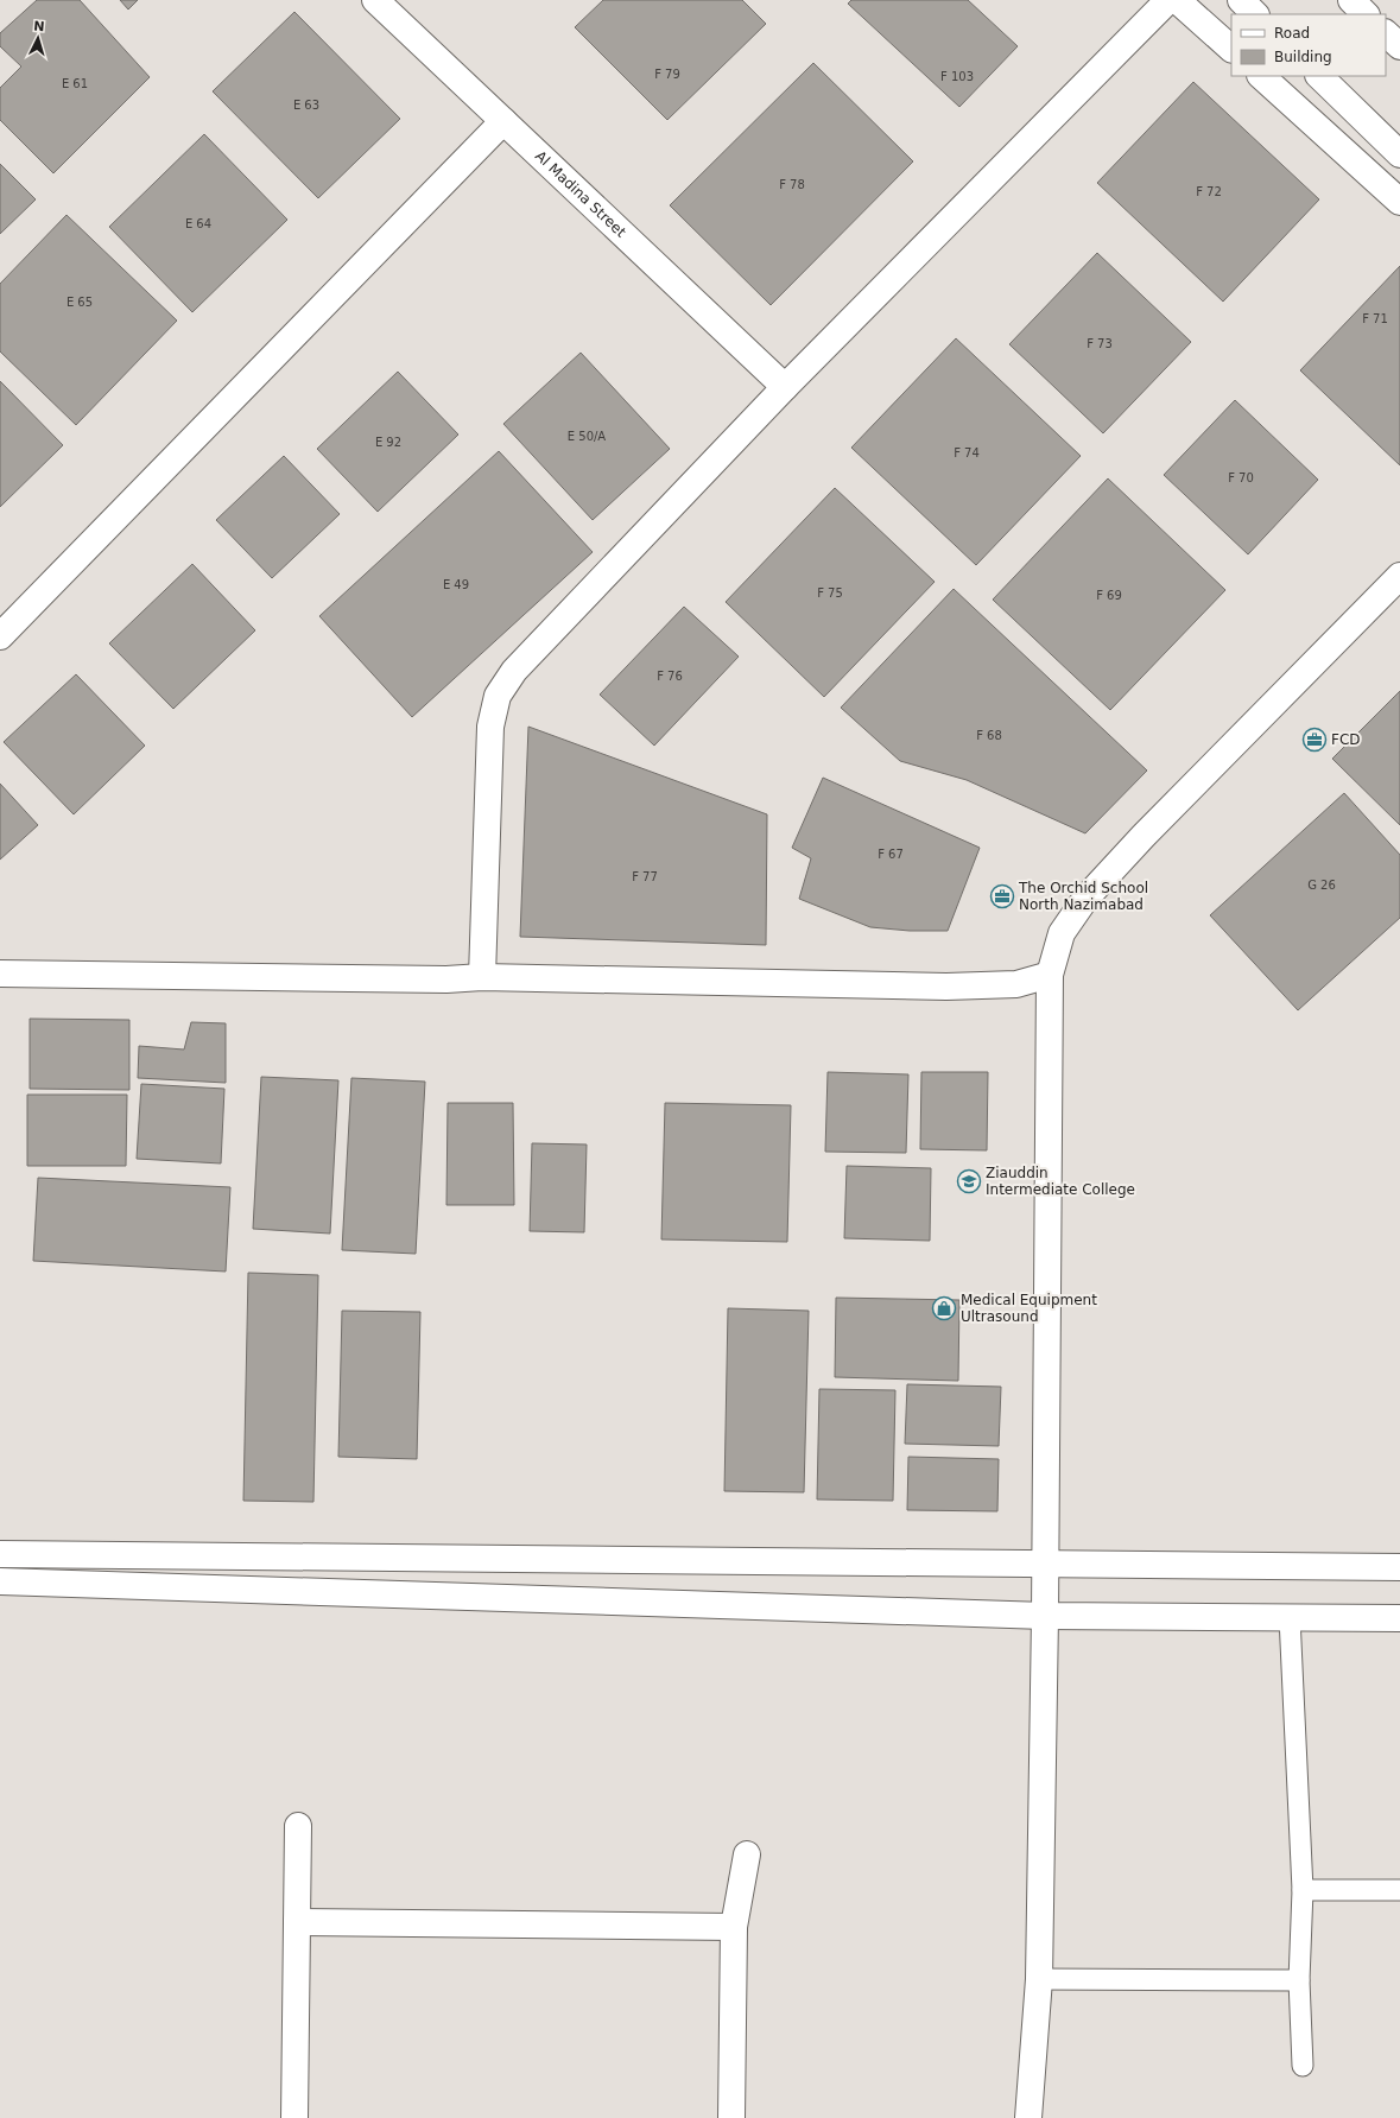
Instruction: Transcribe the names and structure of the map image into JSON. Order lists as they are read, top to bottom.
{
  "streets": {
    "street": ["Al Madina Street"]
  },
  "places": {
    "office": ["FCD", "The Orchid School North Nazimabad"],
    "school or university": ["Ziauddin Intermediate College"],
    "shop": ["Medical Equipment Ultrasound"]
  },
  "house_numbers": [
    "F 79",
    "F 103",
    "E 61",
    "E 63",
    "F 78",
    "F 72",
    "E 64",
    "E 65",
    "F 71",
    "F 73",
    "E 50/A",
    "E 92",
    "F 74",
    "F 70",
    "E 49",
    "F 75",
    "F 69",
    "F 76",
    "F 68",
    "F 67",
    "F 77",
    "G 26"
  ],
  "legend": ["Road", "Building"],
  "north": "top"
}
